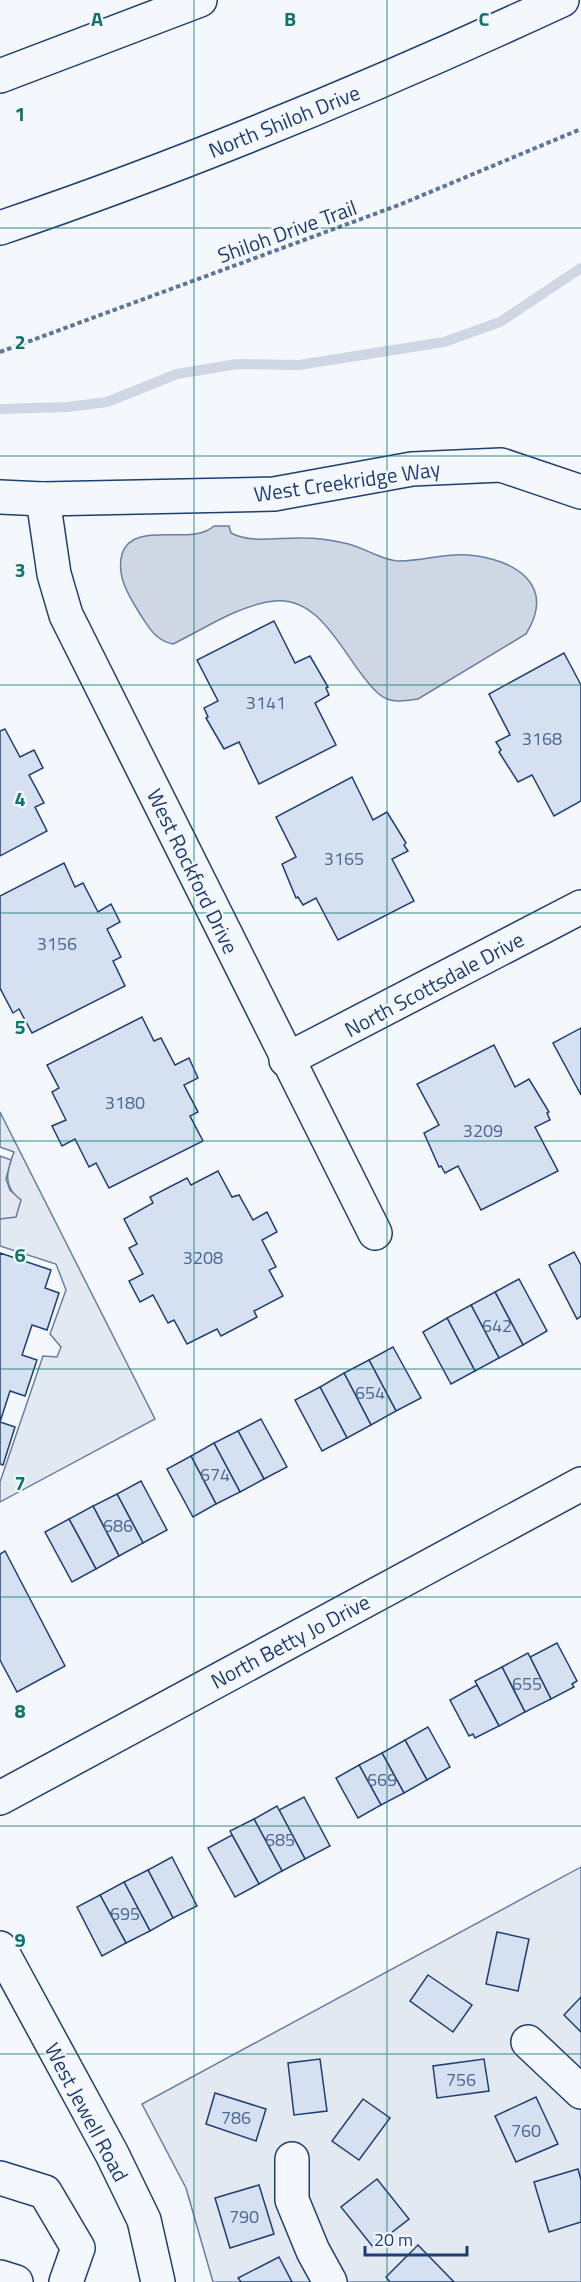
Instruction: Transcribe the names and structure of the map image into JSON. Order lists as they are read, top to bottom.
{
  "streets": {
    "main road": [
      "North Shiloh Drive",
      "West Creekridge Way",
      "West Rockford Drive",
      "North Scottsdale Drive",
      "North Betty Jo Drive",
      "West Jewell Road"
    ],
    "path": ["Shiloh Drive Trail"]
  },
  "crossings": [
    ["West Creekridge Way", "West Rockford Drive"],
    ["West Rockford Drive", "North Scottsdale Drive"]
  ],
  "house_numbers": [
    "3141",
    "3168",
    "3165",
    "3156",
    "3180",
    "3209",
    "3208",
    "642",
    "654",
    "674",
    "686",
    "655",
    "669",
    "685",
    "695",
    "756",
    "786",
    "760",
    "790"
  ],
  "scale_bar": "20 m",
  "grid": {
    "columns": ["A", "B", "C"],
    "rows": [
      "1",
      "2",
      "3",
      "4",
      "5",
      "6",
      "7",
      "8",
      "9"
    ]
  }
}
